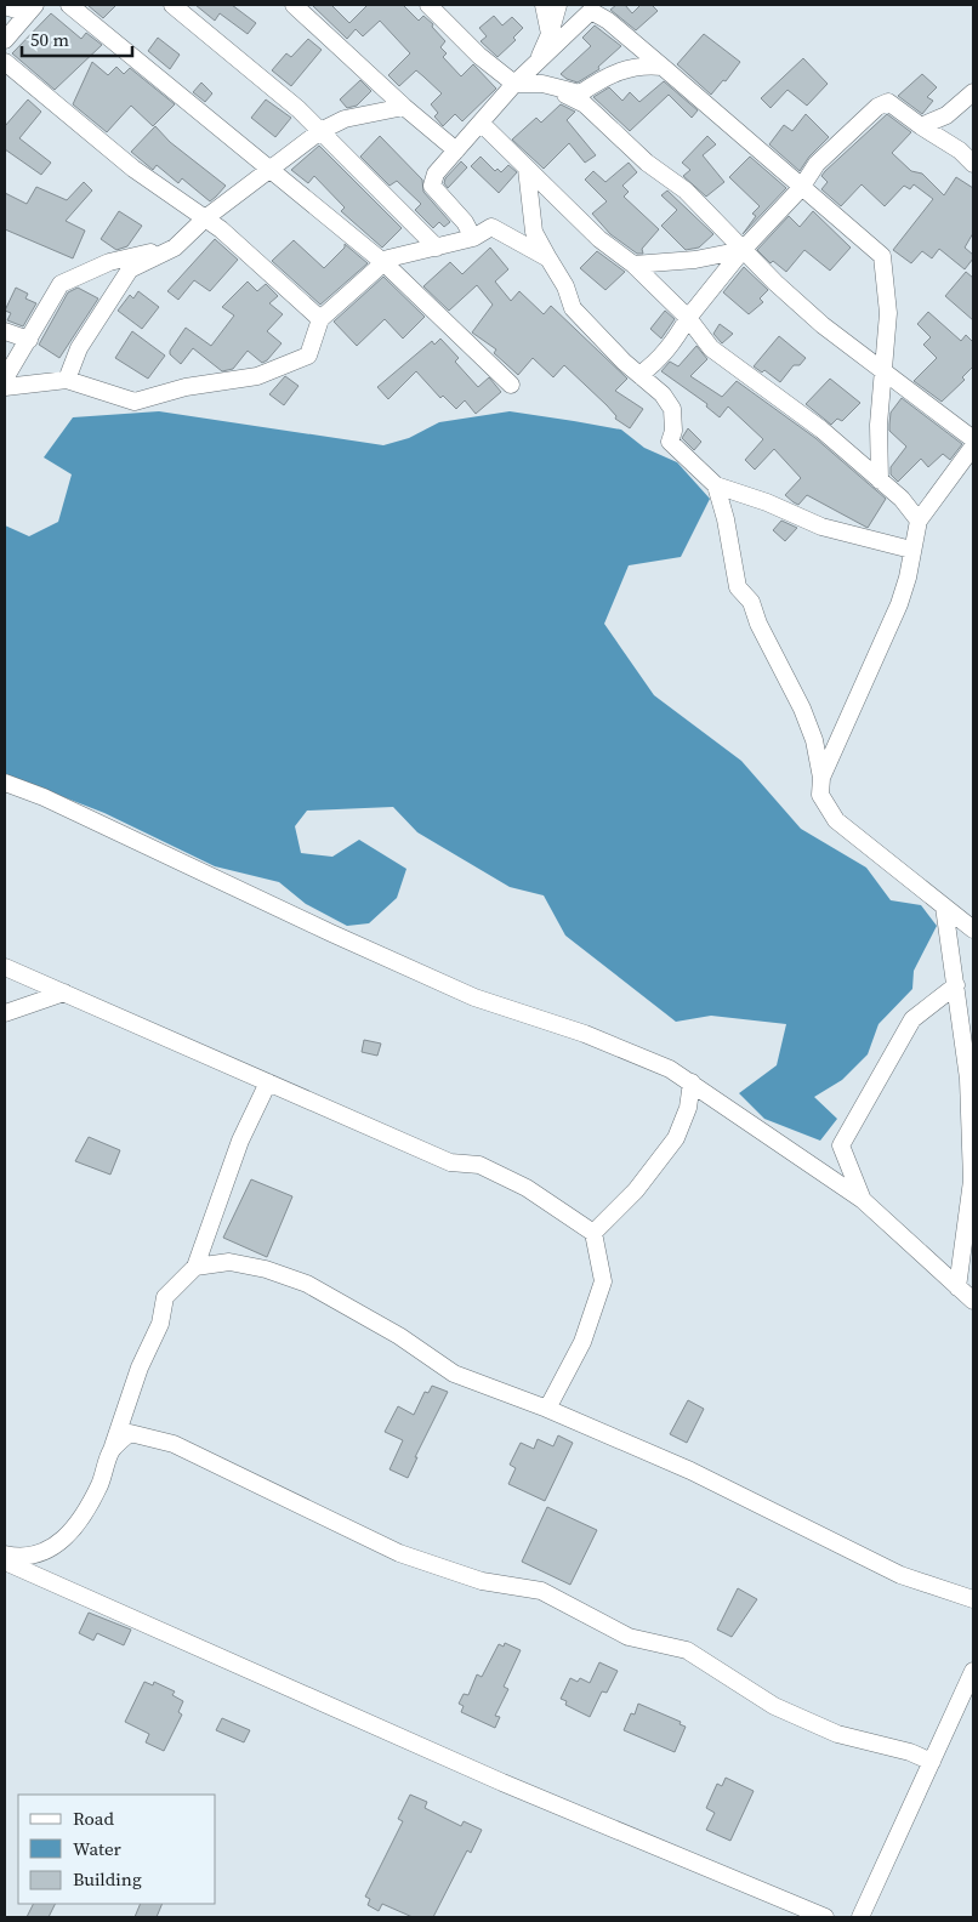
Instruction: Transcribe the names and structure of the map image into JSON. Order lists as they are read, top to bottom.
{
  "legend": ["Road", "Water", "Building"],
  "scale_bar": "50 m"
}
